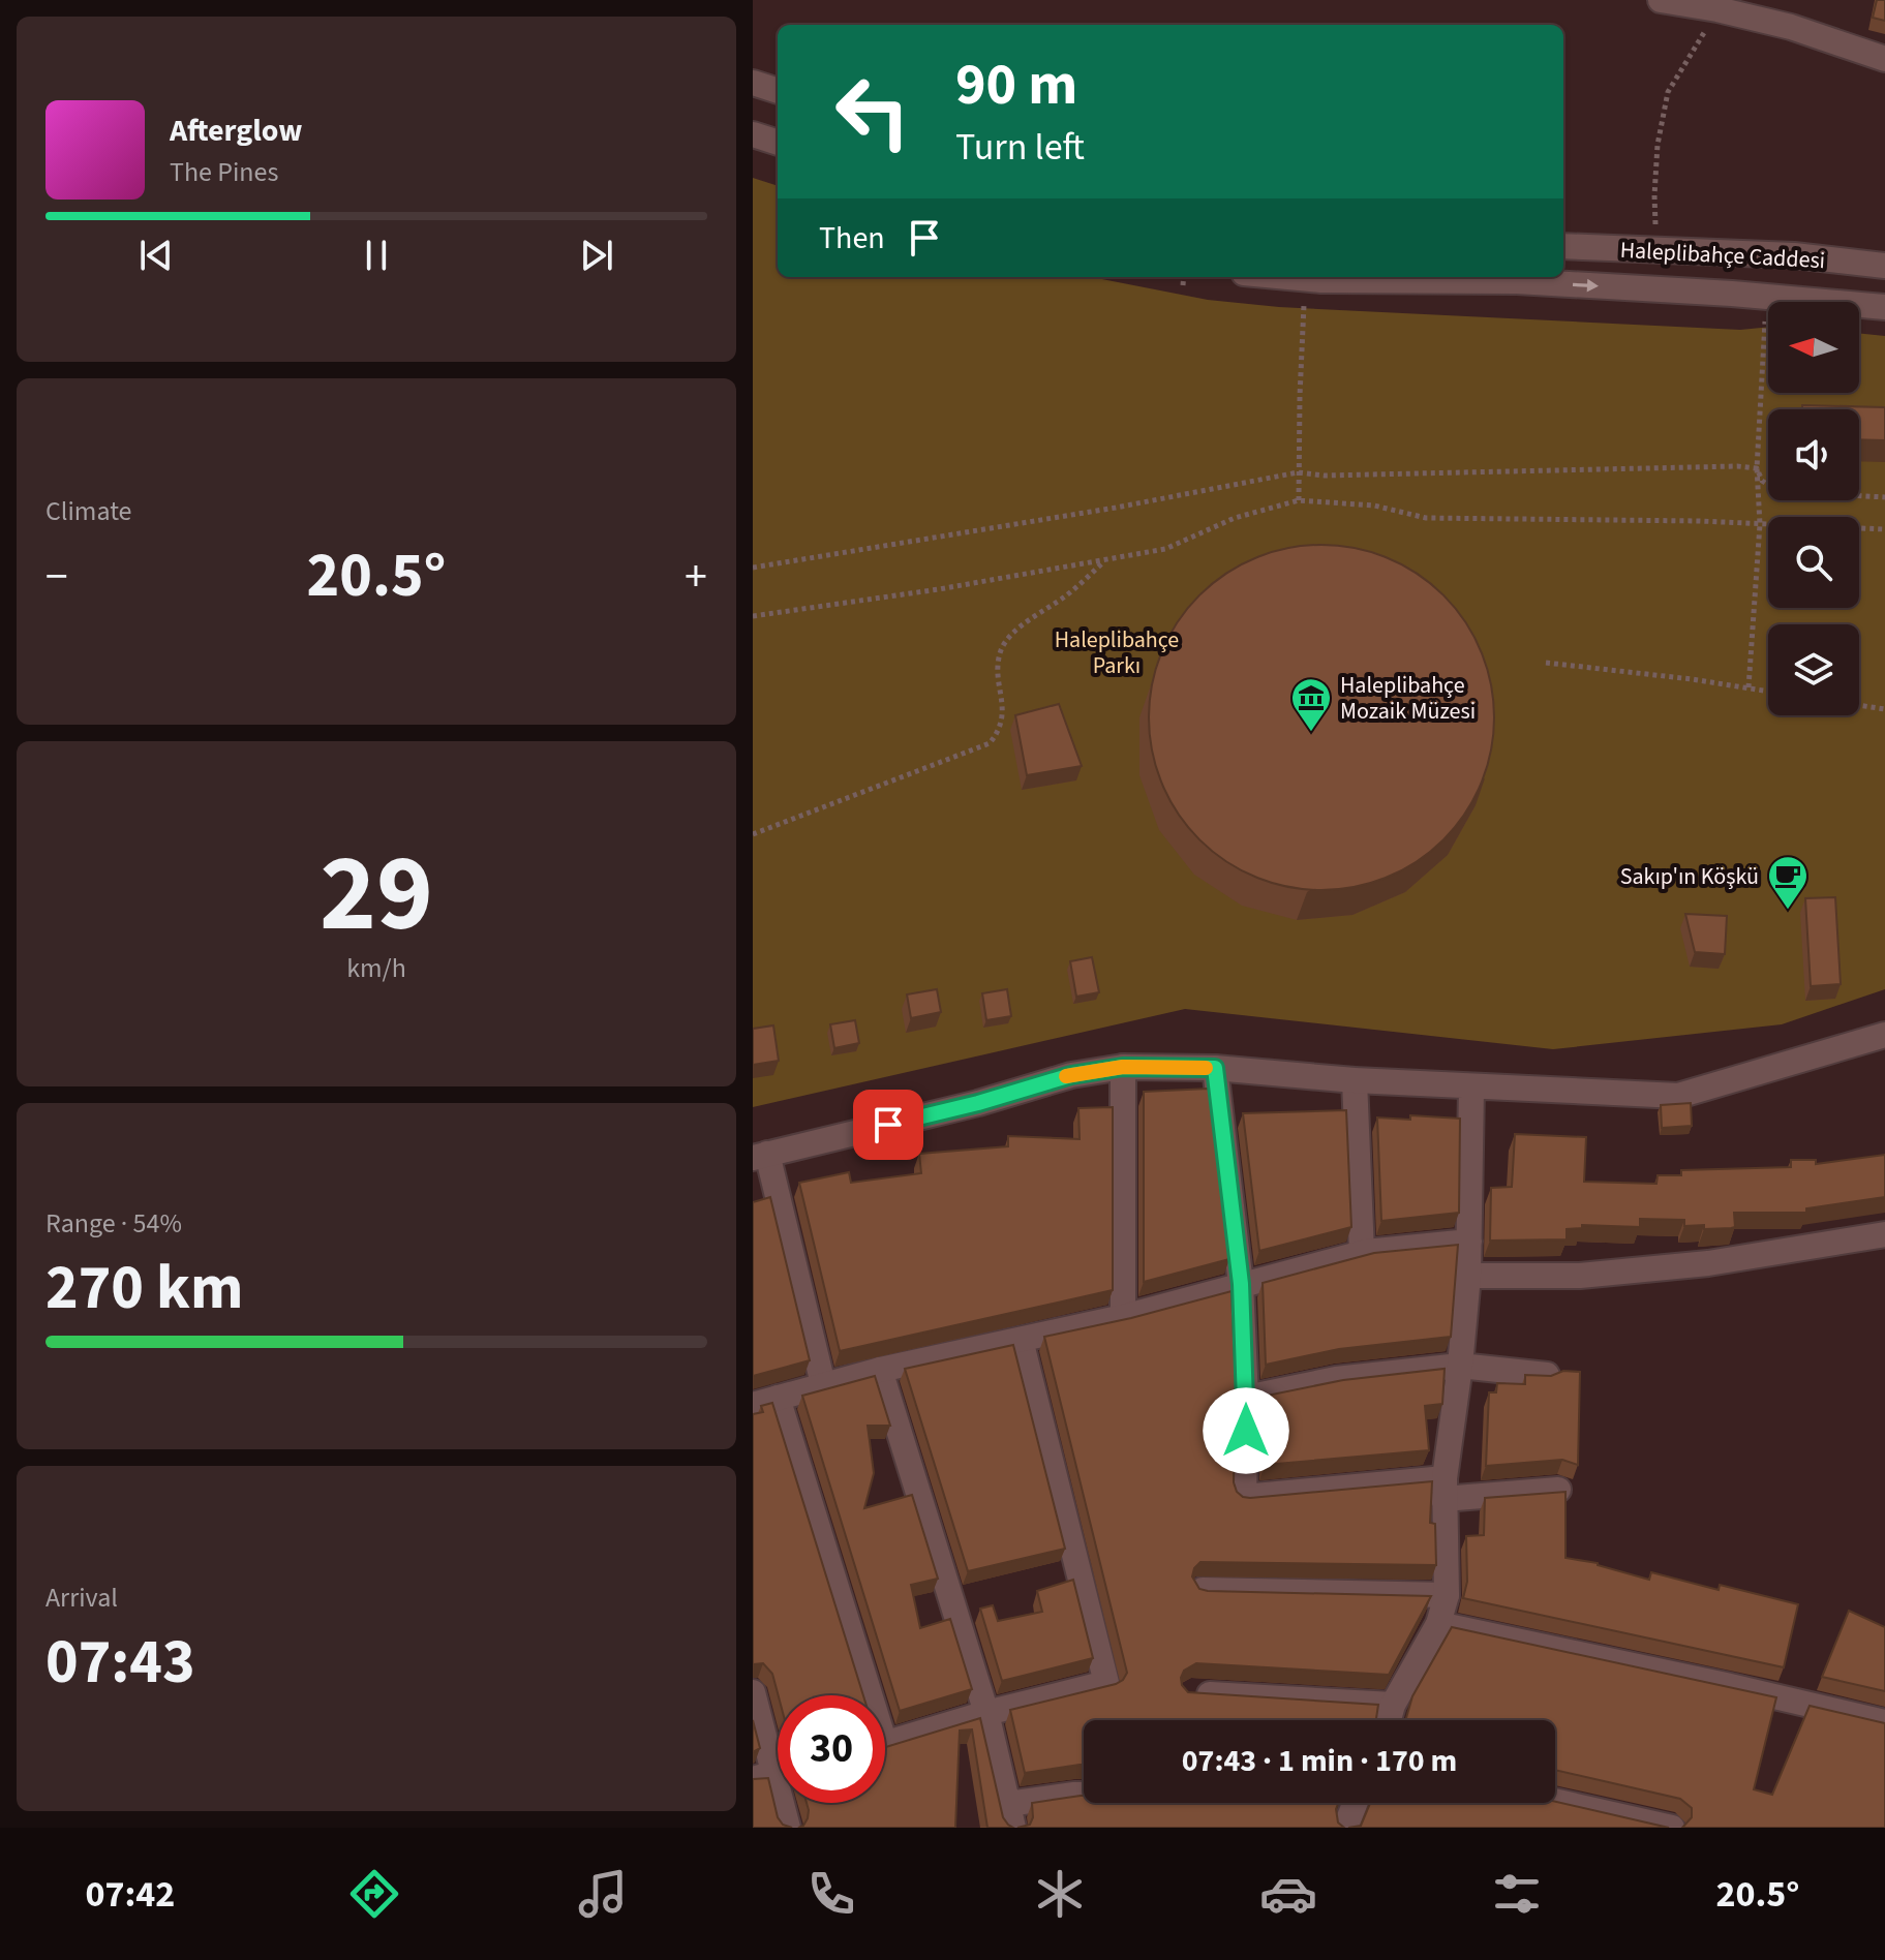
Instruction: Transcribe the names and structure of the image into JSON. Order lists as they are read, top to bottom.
{
  "streets": {
    "street": ["Haleplibahçe Caddesi"]
  },
  "parks": ["Haleplibahçe Parkı"],
  "places": {
    "museum": ["Haleplibahçe Mozaik Müzesi"],
    "cafe": ["Sakıp'ın Köşkü"]
  },
  "north": "left",
  "page": {
    "turn": ["90 m", "Turn left"],
    "song": ["Afterglow", "The Pines"],
    "then": "Then",
    "tile": [
      "Climate",
      ["29", "km/h"],
      ["Range · 54%", "270 km"],
      ["Arrival", "07:43"]
    ],
    "heat": ["−", "20.5°", "+"],
    "limit": "30",
    "trip": "07:43 · 1 min · 170 m",
    "tabs": ["07:42", "20.5°"]
  }
}
